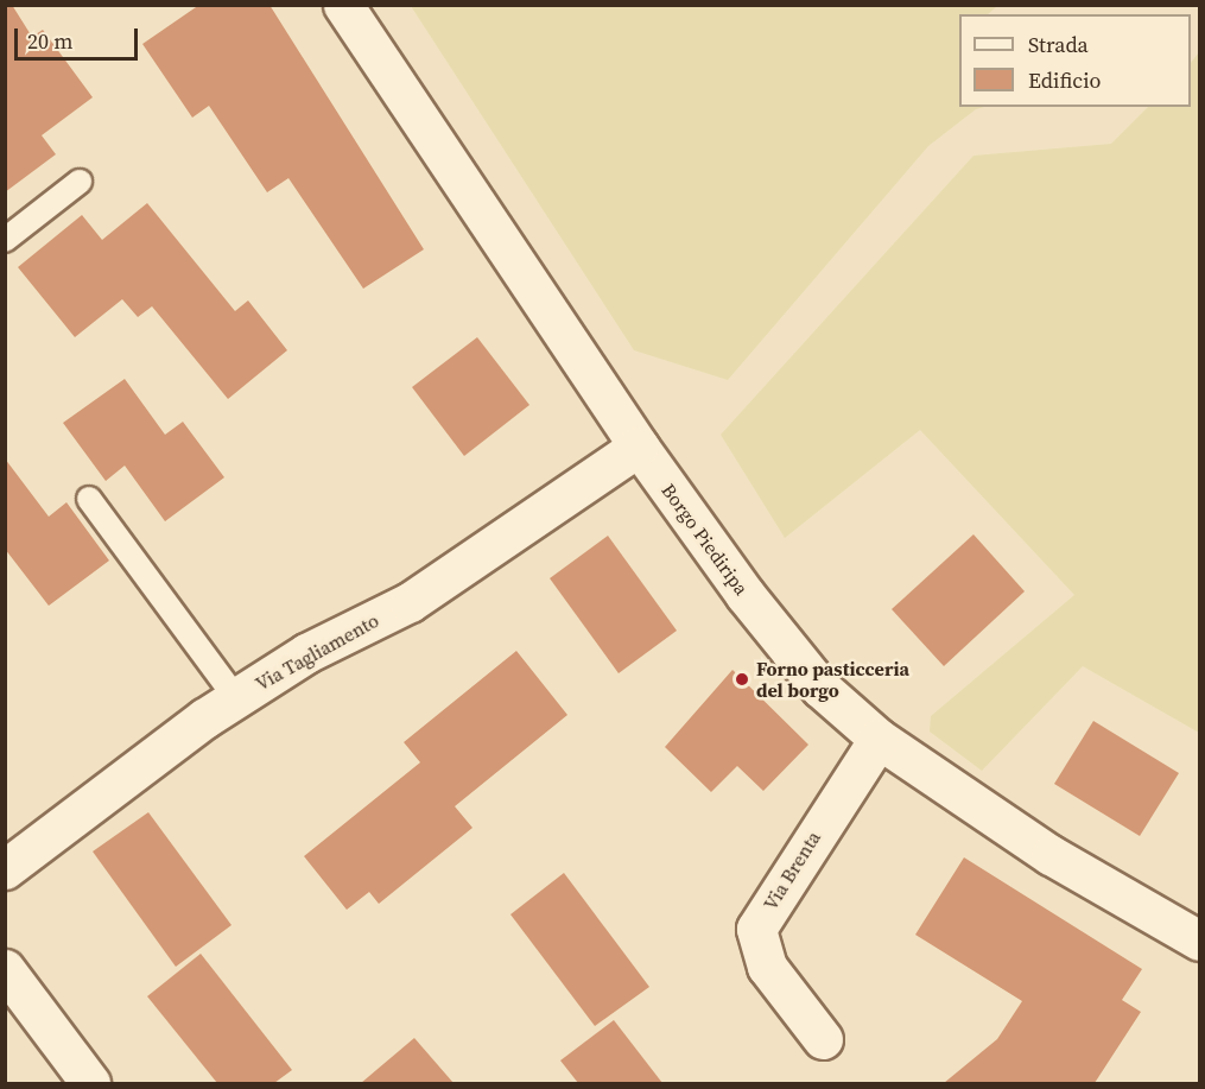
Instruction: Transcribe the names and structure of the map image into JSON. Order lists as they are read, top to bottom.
{
  "streets": {
    "street": ["Borgo Piediripa", "Via Tagliamento", "Via Brenta"]
  },
  "crossings": [
    ["Borgo Piediripa", "Via Tagliamento"],
    ["Borgo Piediripa", "Via Brenta"]
  ],
  "places": ["Forno pasticceria del borgo"],
  "legend": ["Strada", "Edificio"],
  "scale_bar": "20 m"
}
